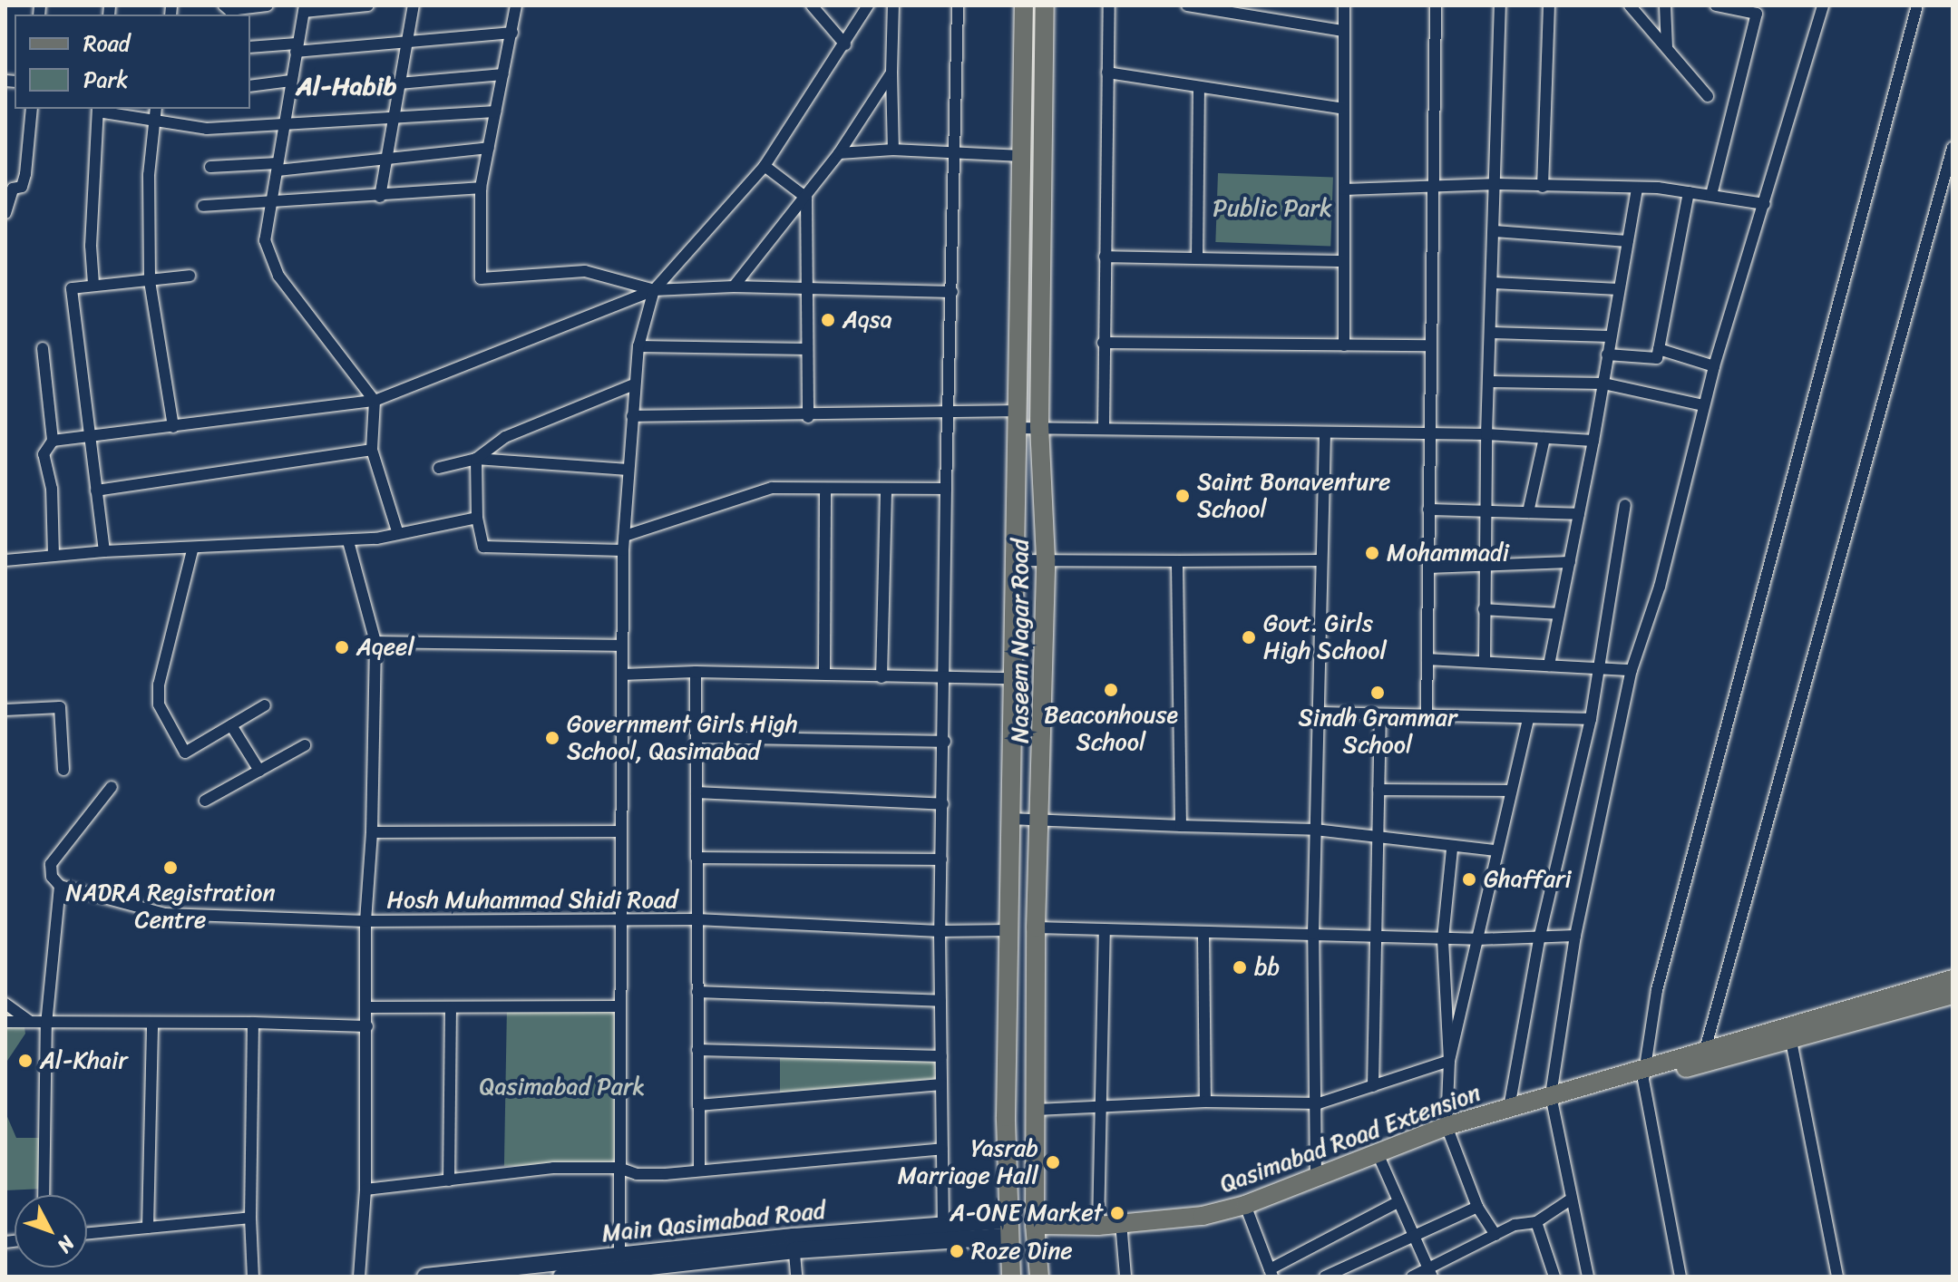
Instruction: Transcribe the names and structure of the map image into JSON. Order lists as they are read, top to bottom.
{
  "streets": {
    "main road": ["Naseem Nagar Road", "Qasimabad Road Extension", "Main Qasimabad Road"],
    "street": ["Hosh Muhammad Shidi Road"]
  },
  "crossings": [
    ["Naseem Nagar Road", "Hosh Muhammad Shidi Road"],
    ["Naseem Nagar Road", "Qasimabad Road Extension"],
    ["Naseem Nagar Road", "Main Qasimabad Road"]
  ],
  "districts": ["Al-Habib"],
  "parks": ["Public Park", "Qasimabad Park"],
  "places": [
    "Aqsa",
    "Saint Bonaventure School",
    "Mohammadi",
    "Govt. Girls High School",
    "Aqeel",
    "Beaconhouse School",
    "Sindh Grammar School",
    "Government Girls High School, Qasimabad",
    "NADRA Registration Centre",
    "Ghaffari",
    "bb",
    "Al-Khair",
    "Yasrab Marriage Hall",
    "A-ONE Market",
    "Roze Dine"
  ],
  "legend": ["Road", "Park"],
  "north": "bottom right"
}
